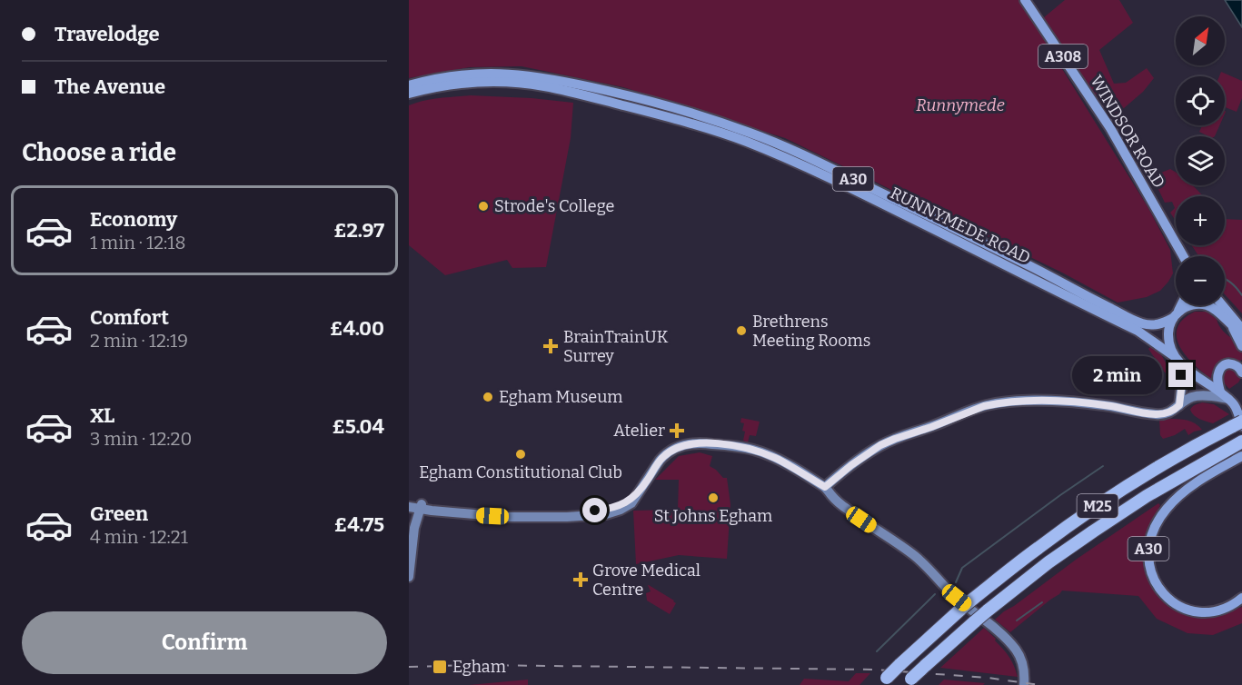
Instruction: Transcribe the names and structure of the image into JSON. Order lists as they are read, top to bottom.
{
  "streets": {
    "highway": ["M25"],
    "main road": [
      "A308",
      "WINDSOR ROAD",
      "A30",
      "RUNNYMEDE ROAD"
    ]
  },
  "crossings": [
    ["A30", "RUNNYMEDE ROAD"],
    ["A30", "M25"]
  ],
  "parks": ["Runnymede"],
  "places": {
    "other": [
      "Strode's College",
      "Brethrens Meeting Rooms",
      "Egham Museum",
      "Egham Constitutional Club",
      "St Johns Egham"
    ],
    "health": ["BrainTrainUK Surrey", "Atelier", "Grove Medical Centre"],
    "transit": ["Egham"]
  },
  "north": "top right",
  "page": {
    "banner": ["Travelodge", "The Avenue"],
    "map_buttons": ["+", "−"],
    "heading": "Choose a ride",
    "list": [
      {
        "name": "Economy",
        "note": "1 min · 12:18",
        "value": "£2.97"
      },
      {
        "name": "Comfort",
        "note": "2 min · 12:19",
        "value": "£4.00"
      },
      {
        "name": "XL",
        "note": "3 min · 12:20",
        "value": "£5.04"
      },
      {
        "name": "Green",
        "note": "4 min · 12:21",
        "value": "£4.75"
      }
    ],
    "bubble": "2 min",
    "buttons": "Confirm"
  }
}
